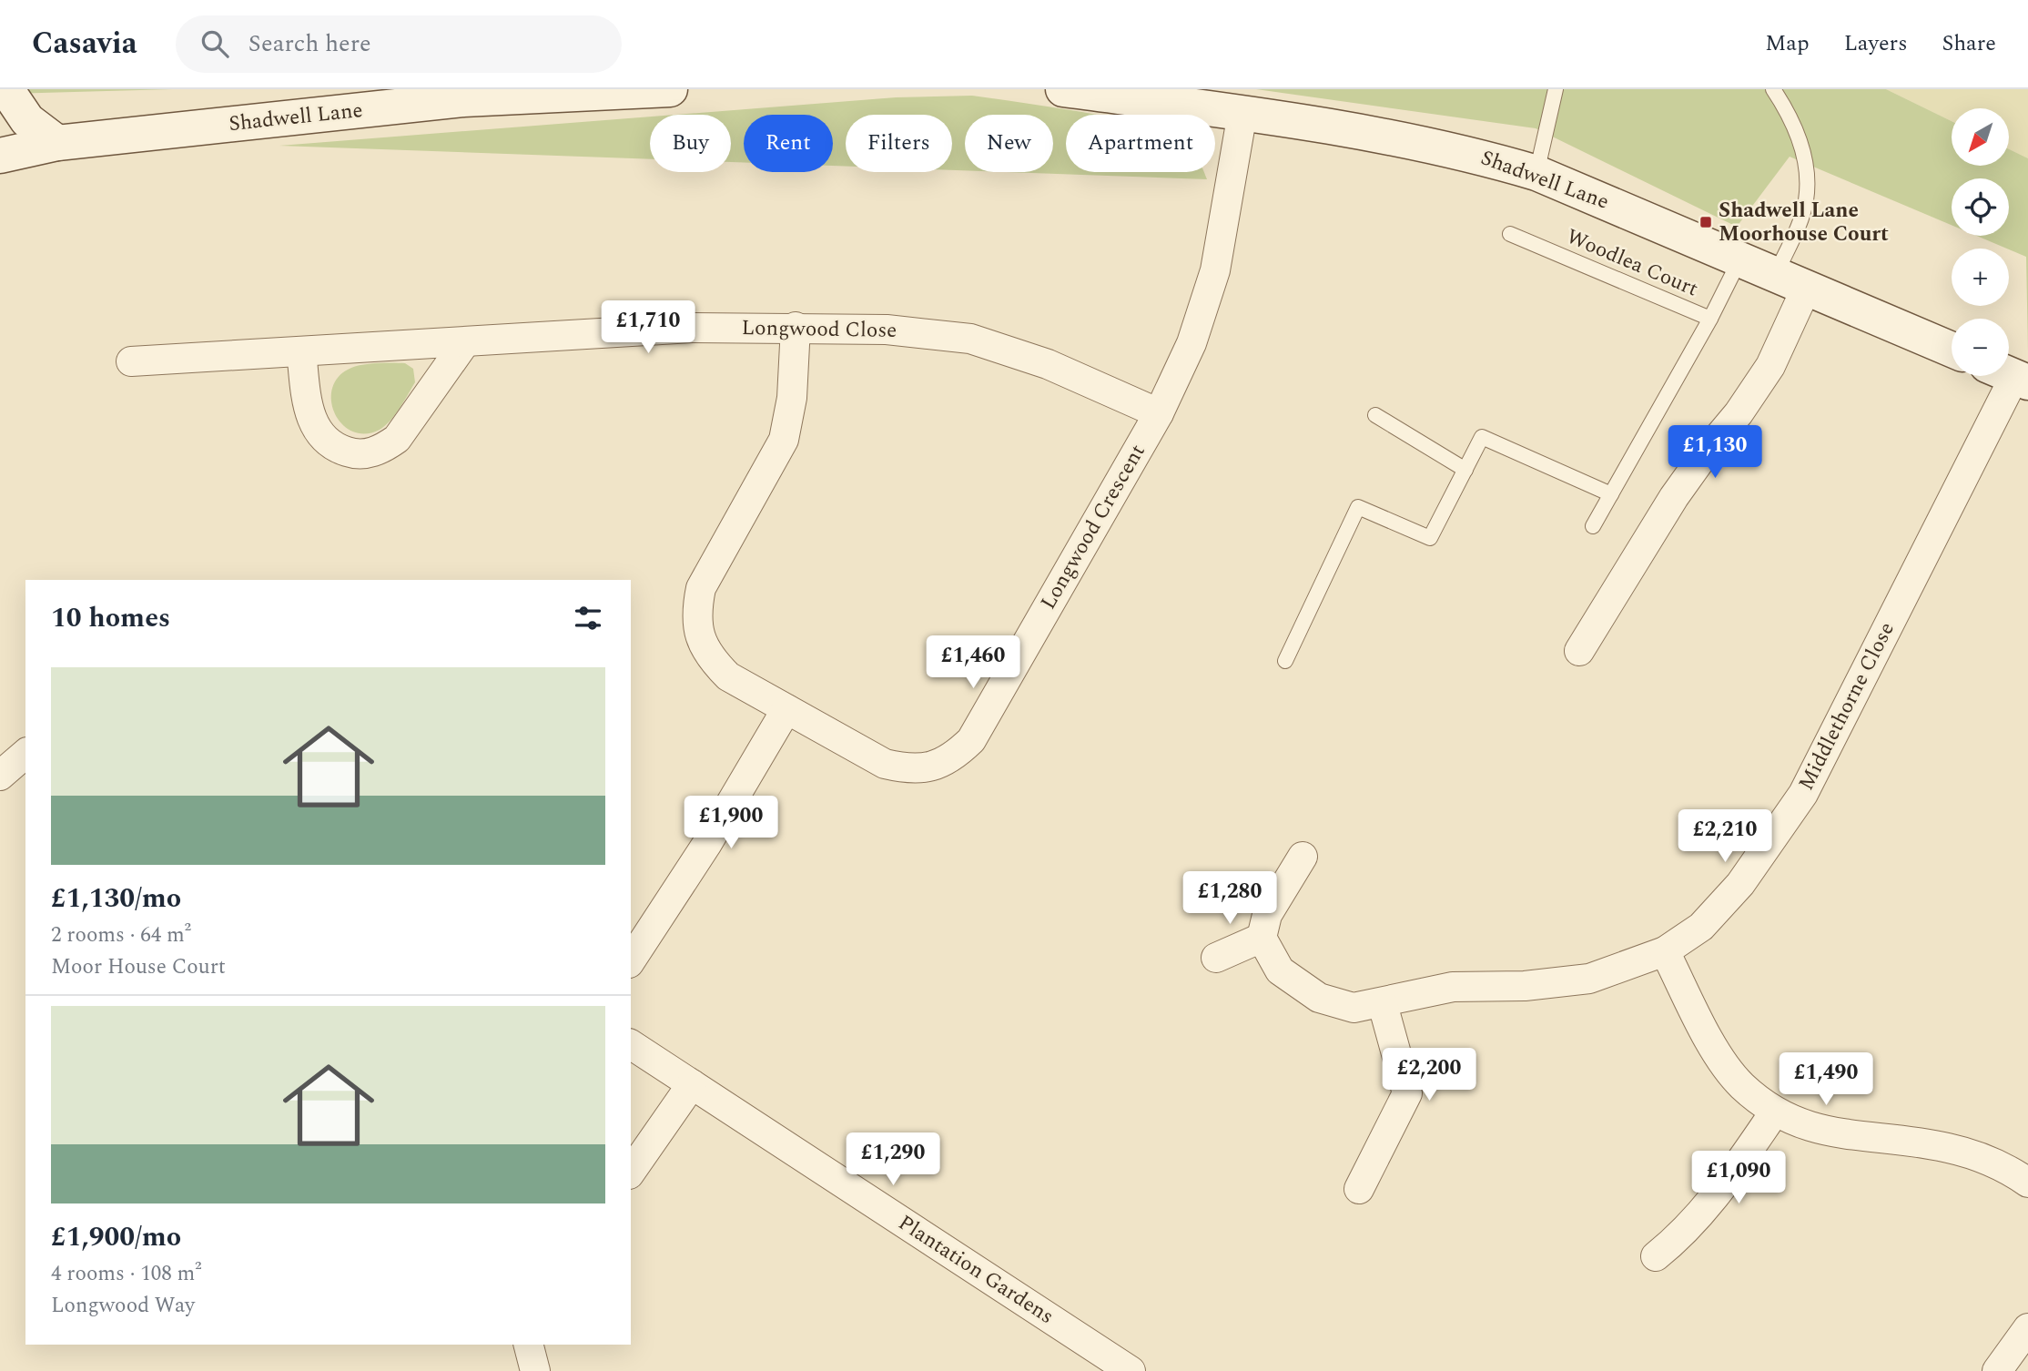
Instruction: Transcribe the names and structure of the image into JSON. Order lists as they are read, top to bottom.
{
  "streets": {
    "street": [
      "Shadwell Lane",
      "Longwood Close",
      "Longwood Crescent",
      "Middlethorne Close",
      "Plantation Gardens"
    ],
    "lane": ["Woodlea Court"]
  },
  "crossings": [
    ["Shadwell Lane", "Woodlea Court"],
    ["Shadwell Lane", "Longwood Crescent"],
    ["Longwood Close", "Longwood Crescent"]
  ],
  "places": {
    "transit": ["Shadwell Lane Moorhouse Court"]
  },
  "north": "bottom left",
  "page": {
    "header": "Casavia",
    "search": "Search here",
    "nav": ["Map", "Layers", "Share"],
    "map_buttons": ["+", "−"],
    "chip": [
      "Buy",
      "Rent",
      "Filters",
      "New",
      "Apartment"
    ],
    "price": [
      "£1,710",
      "£1,130",
      "£1,460",
      "£1,900",
      "£2,210",
      "£1,280",
      "£2,200",
      "£1,490",
      "£1,290",
      "£1,090"
    ],
    "heading": "10 homes",
    "list": [
      {
        "name": "£1,130/mo",
        "note": "2 rooms · 64 m² · Moor House Court"
      },
      {
        "name": "£1,900/mo",
        "note": "4 rooms · 108 m² · Longwood Way"
      }
    ]
  }
}
